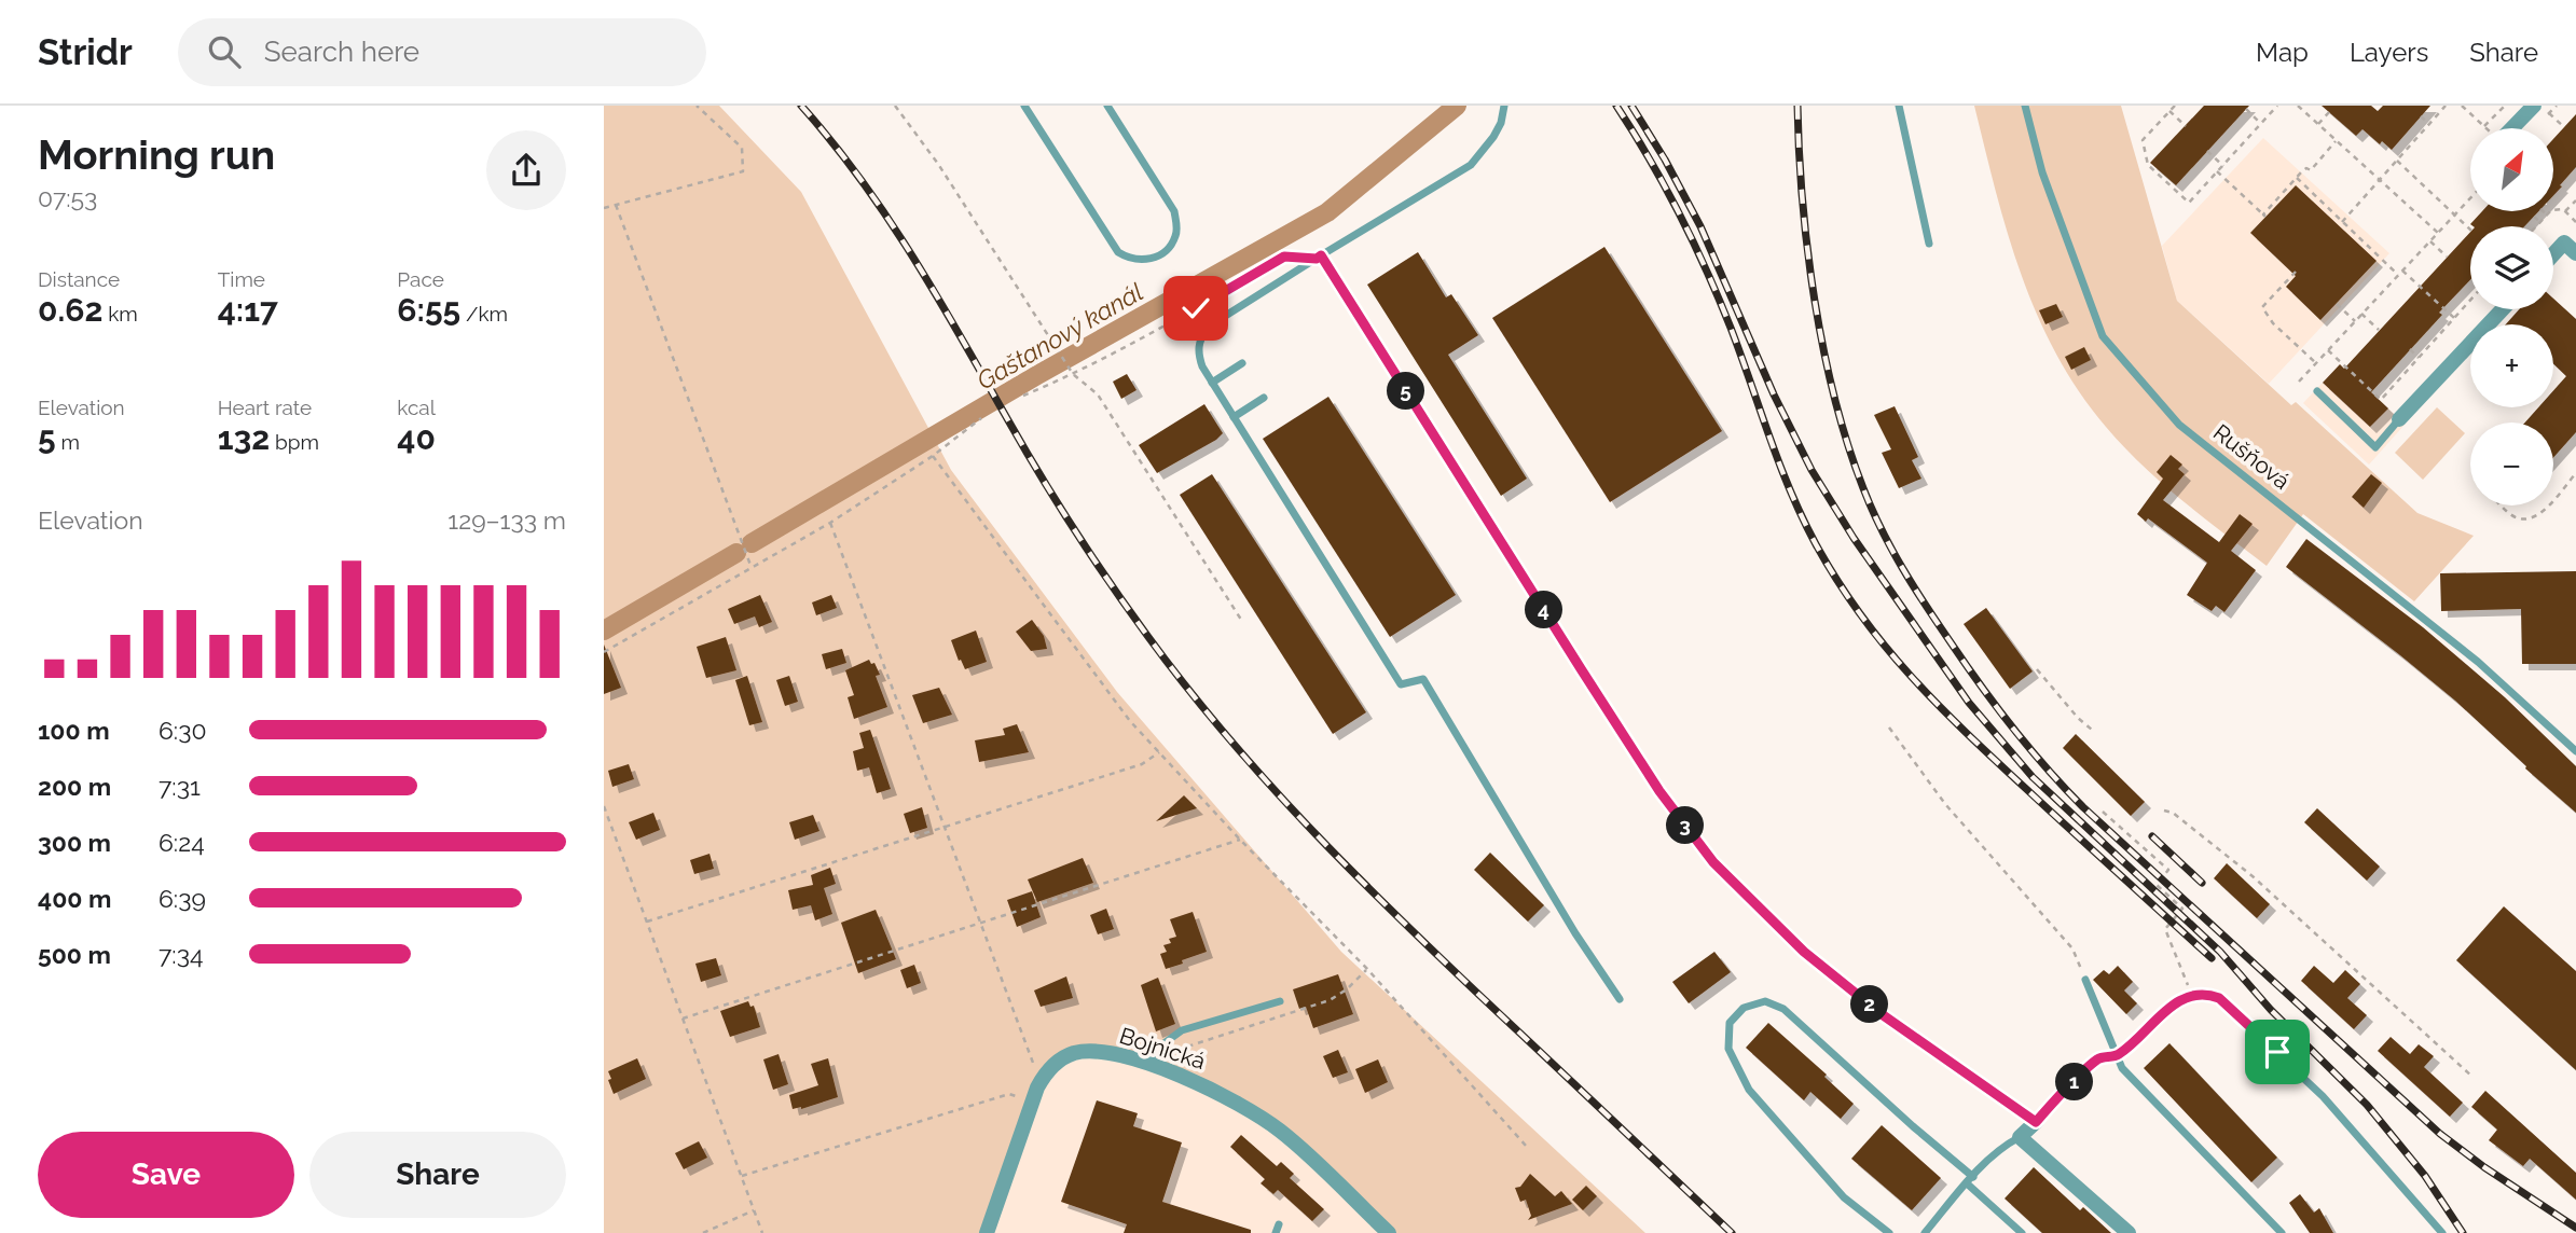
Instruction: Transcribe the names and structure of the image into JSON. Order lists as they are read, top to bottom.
{
  "streets": {
    "street": ["Bojnická"],
    "lane": ["Rušňová"]
  },
  "water": ["Gaštanový kanál"],
  "north": "top right",
  "page": {
    "header": "Stridr",
    "search": "Search here",
    "nav": ["Map", "Layers", "Share"],
    "heading": ["Morning run", "07:53"],
    "map_buttons": ["+", "−"],
    "stats": [
      ["Distance", "0.62 km"],
      ["Time", "4:17"],
      ["Pace", "6:55 /km"],
      ["Elevation", "5 m"],
      ["Heart rate", "132 bpm"],
      ["kcal", "40"]
    ],
    "pins": [
      "5",
      "4",
      "3",
      "2",
      "1"
    ],
    "chart": ["Elevation", "129–133 m"],
    "list": [
      {
        "name": "100 m",
        "note": "6:30"
      },
      {
        "name": "200 m",
        "note": "7:31"
      },
      {
        "name": "300 m",
        "note": "6:24"
      },
      {
        "name": "400 m",
        "note": "6:39"
      },
      {
        "name": "500 m",
        "note": "7:34"
      }
    ],
    "buttons": ["Save", "Share"]
  }
}
